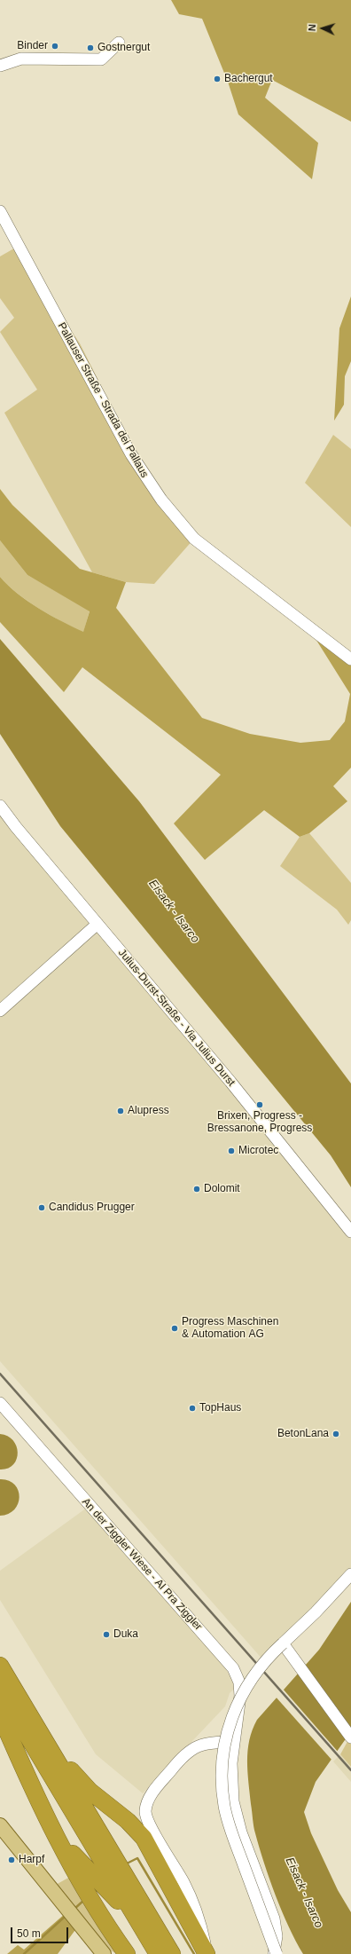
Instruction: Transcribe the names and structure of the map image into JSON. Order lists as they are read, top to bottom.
{
  "streets": {
    "street": ["Pallauser Straße - Strada dei Pallaus", "Julius-Durst-Straße - Via Julius Durst", "An der Ziggler Wiese - Al Pra Ziggler"]
  },
  "water": ["Eisack - Isarco"],
  "places": [
    "Binder",
    "Gostnergut",
    "Bachergut",
    "Brixen, Progress - Bressanone, Progress",
    "Alupress",
    "Microtec",
    "Dolomit",
    "Candidus Prugger",
    "Progress Maschinen & Automation AG",
    "TopHaus",
    "BetonLana",
    "Duka",
    "Harpf"
  ],
  "scale_bar": "50 m",
  "north": "left"
}
